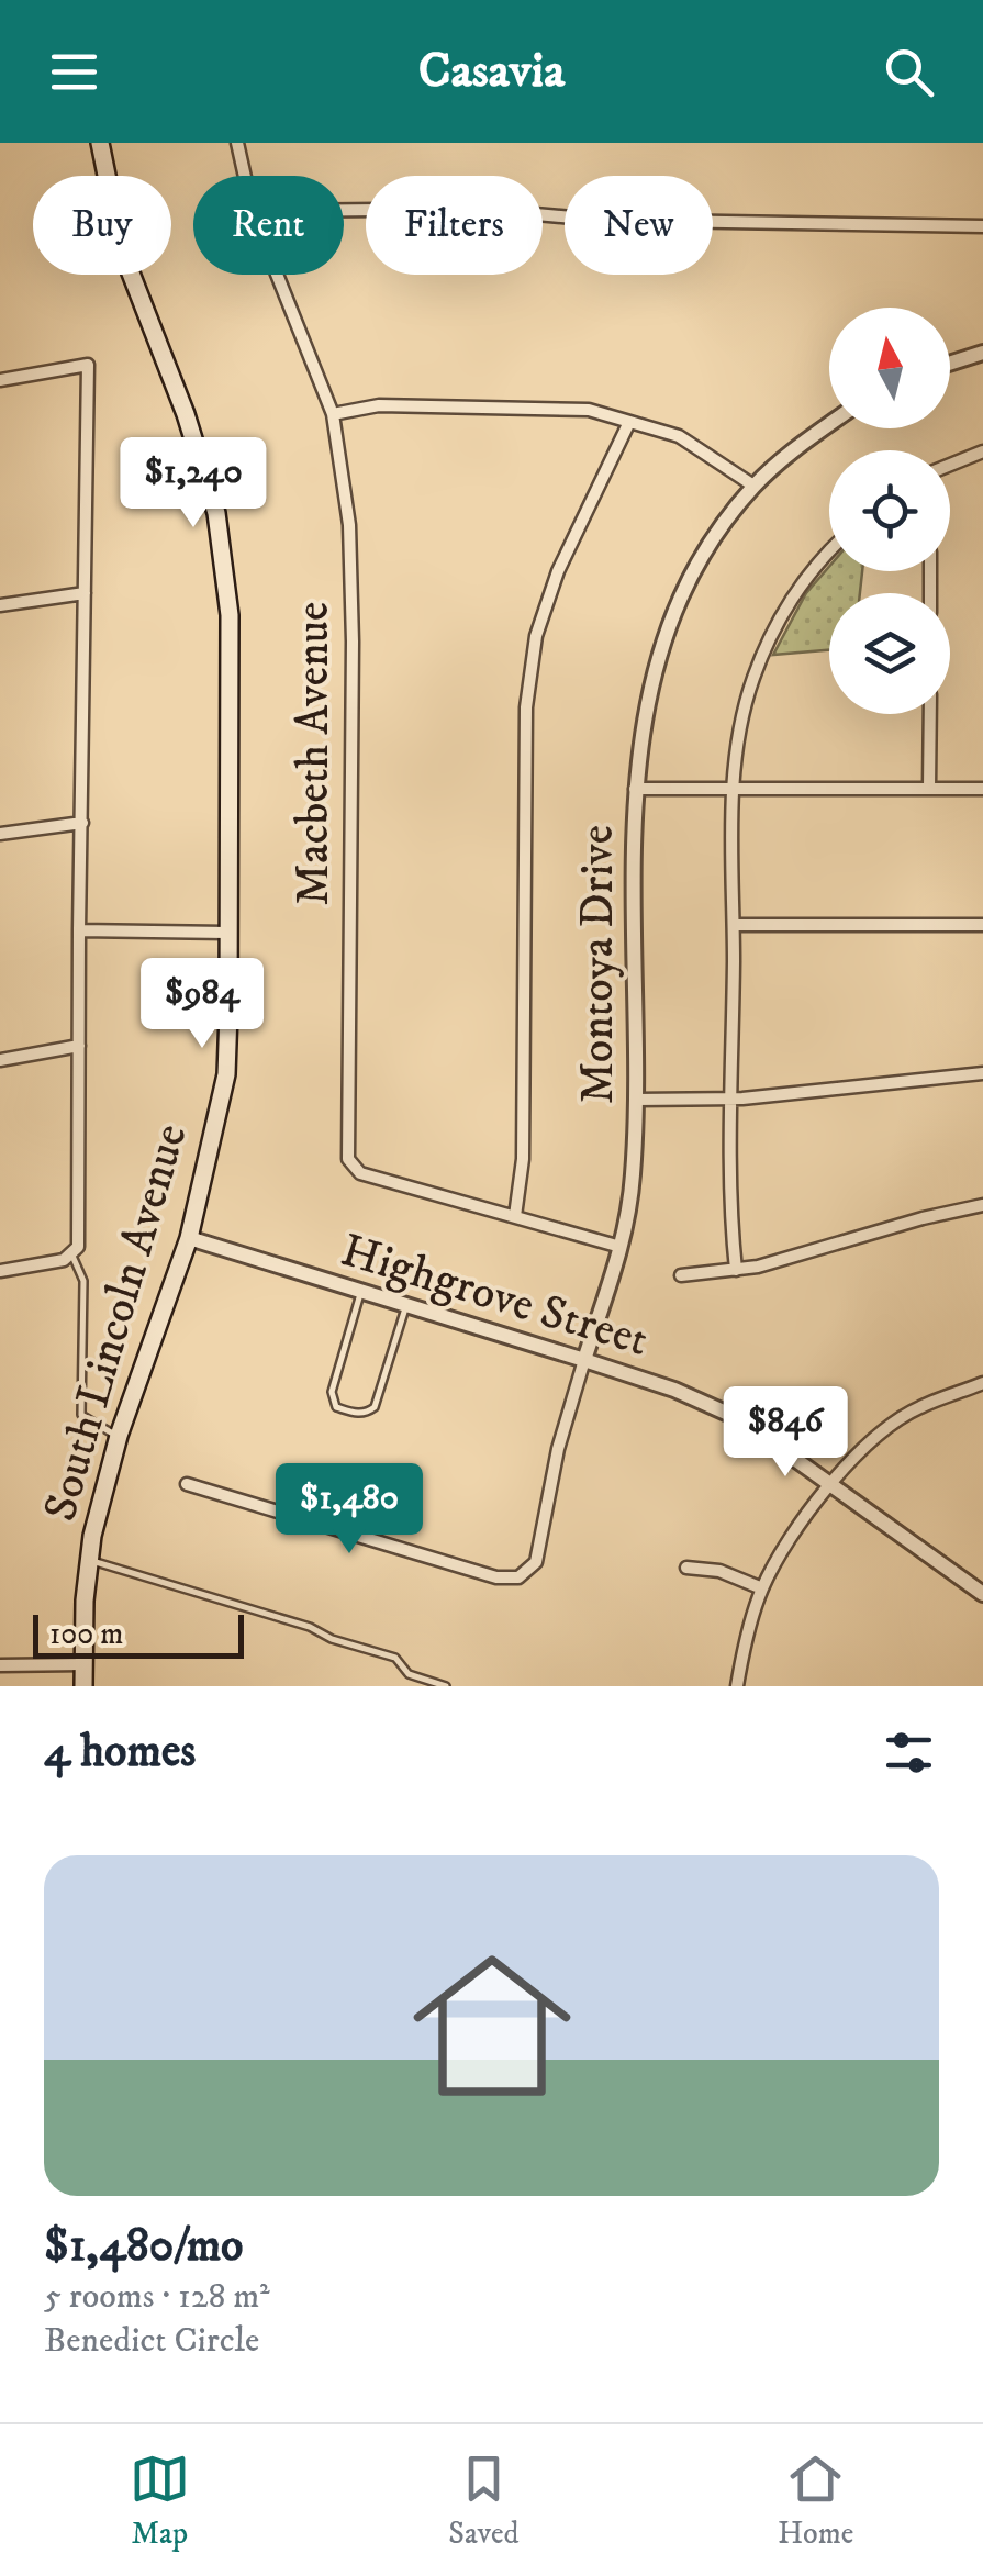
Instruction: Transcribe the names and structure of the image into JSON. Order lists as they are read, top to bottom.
{
  "streets": {
    "main road": ["South Lincoln Avenue"],
    "street": ["Macbeth Avenue", "Montoya Drive", "Highgrove Street"]
  },
  "crossings": [
    ["Macbeth Avenue", "Montoya Drive"],
    ["Montoya Drive", "Highgrove Street"],
    ["Highgrove Street", "South Lincoln Avenue"]
  ],
  "scale_bar": "100 m",
  "north": "top",
  "page": {
    "header": "Casavia",
    "chip": [
      "Buy",
      "Rent",
      "Filters",
      "New"
    ],
    "price": [
      "$1,240",
      "$984",
      "$846",
      "$1,480"
    ],
    "scale": "100 m",
    "heading": "4 homes",
    "list": [
      {
        "name": "$1,480/mo",
        "note": "5 rooms · 128 m² · Benedict Circle"
      }
    ],
    "tabs": ["Map", "Saved", "Home"]
  }
}
